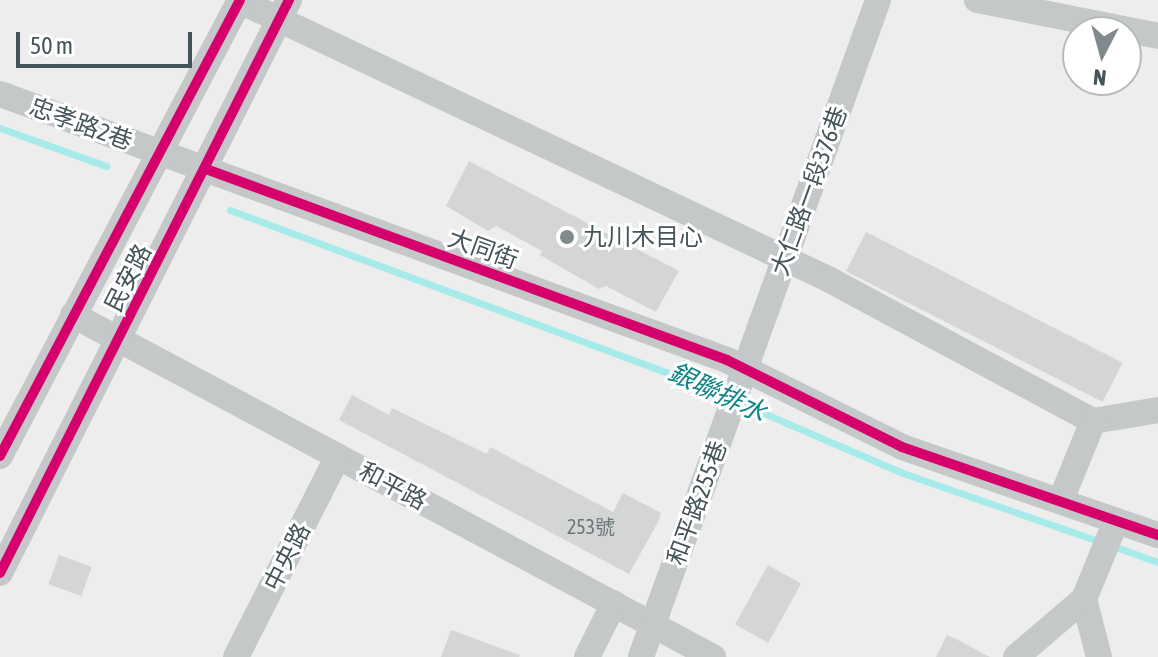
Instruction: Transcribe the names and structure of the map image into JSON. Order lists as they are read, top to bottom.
{
  "streets": {
    "street": [
      "忠孝路2巷",
      "大仁路一段376巷",
      "大同街",
      "民安路",
      "和平路",
      "和平路255巷",
      "中央路"
    ]
  },
  "crossings": [
    ["忠孝路2巷", "大同街"],
    ["忠孝路2巷", "民安路"],
    ["大仁路一段376巷", "大同街"],
    ["大仁路一段376巷", "和平路255巷"],
    ["大同街", "民安路"],
    ["大同街", "和平路255巷"],
    ["民安路", "和平路"],
    ["和平路", "和平路255巷"],
    ["和平路", "中央路"]
  ],
  "water": ["銀聯排水"],
  "places": ["九川木目心"],
  "house_numbers": ["253號"],
  "scale_bar": "50 m",
  "north": "bottom"
}
